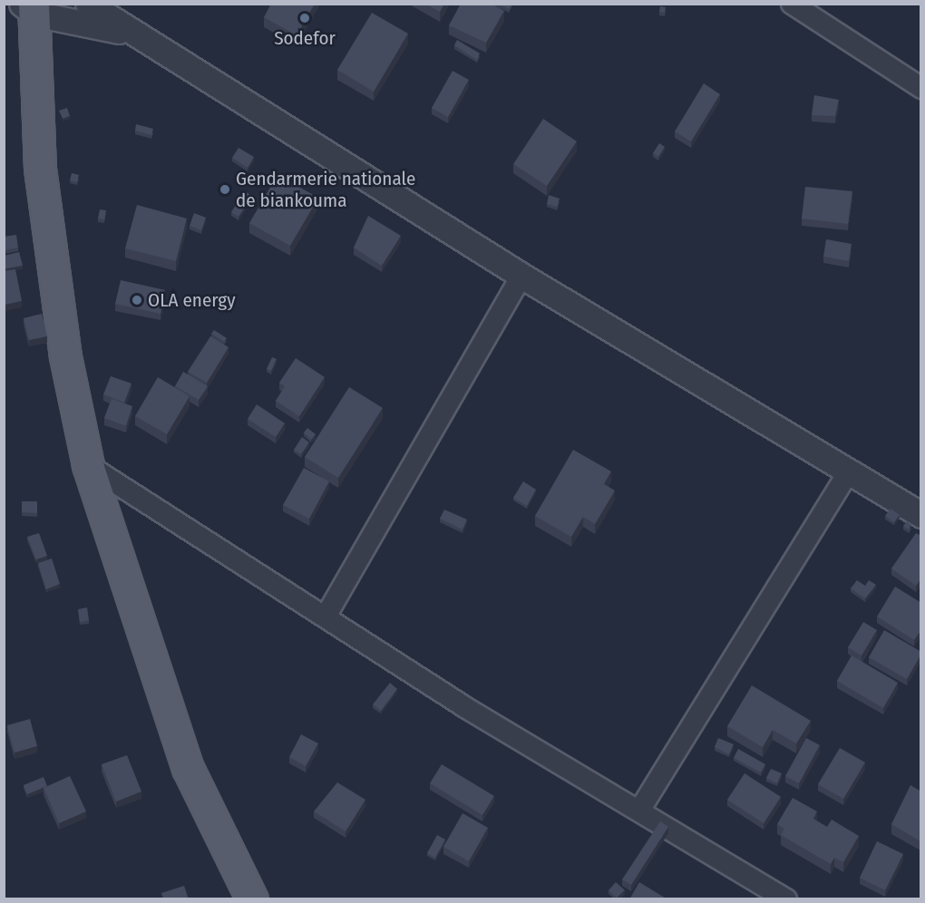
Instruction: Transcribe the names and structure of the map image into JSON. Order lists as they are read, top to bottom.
{
  "places": ["Sodefor", "Gendarmerie nationale de biankouma", "OLA energy"]
}
